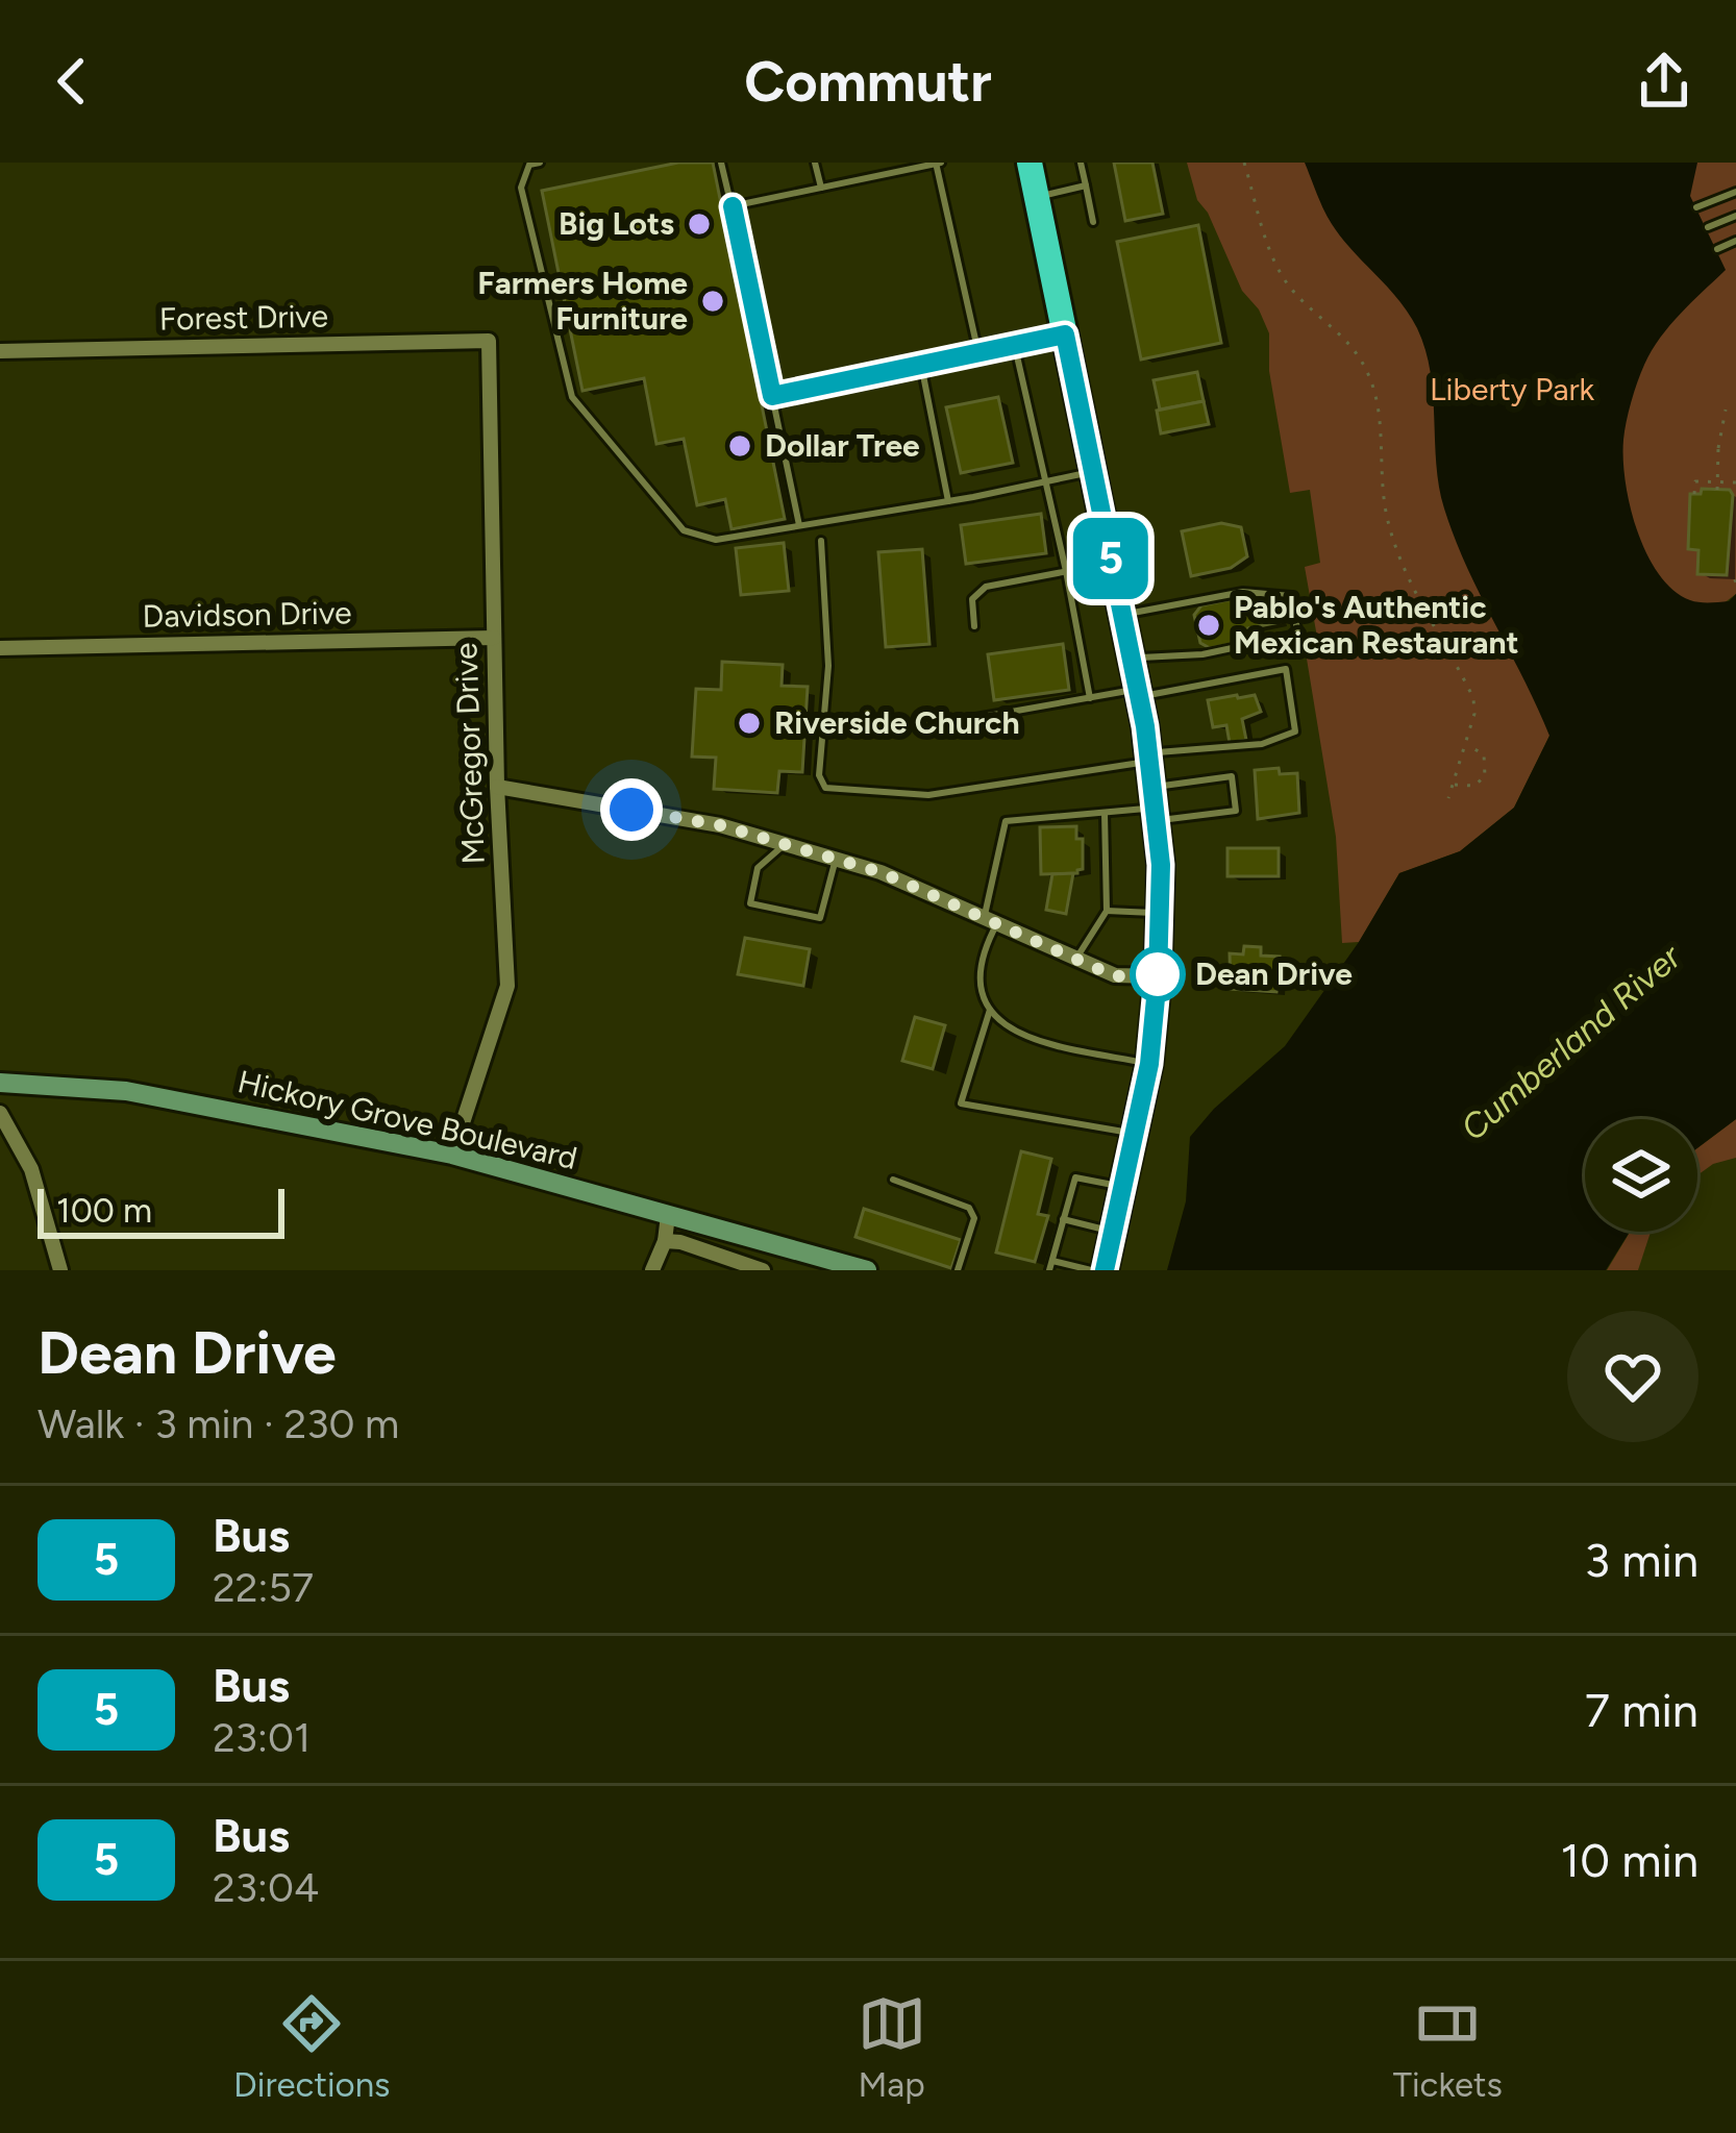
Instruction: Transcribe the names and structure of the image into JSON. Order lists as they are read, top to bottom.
{
  "streets": {
    "street": [
      "Forest Drive",
      "Davidson Drive",
      "McGregor Drive",
      "Hickory Grove Boulevard"
    ]
  },
  "crossings": [
    ["Forest Drive", "McGregor Drive"],
    ["Davidson Drive", "McGregor Drive"],
    ["McGregor Drive", "Hickory Grove Boulevard"]
  ],
  "water": ["Cumberland River"],
  "parks": ["Liberty Park"],
  "places": [
    "Big Lots",
    "Farmers Home Furniture",
    "Dollar Tree",
    "Pablo's Authentic Mexican Restaurant",
    "Riverside Church",
    "Dean Drive"
  ],
  "lines": ["bus line 5"],
  "scale_bar": "100 m",
  "page": {
    "header": "Commutr",
    "on_map": "5",
    "scale": "100 m",
    "heading": ["Dean Drive", "Walk · 3 min · 230 m"],
    "list": [
      {
        "mark": "5",
        "name": "Bus",
        "note": "22:57",
        "value": "3 min"
      },
      {
        "mark": "5",
        "name": "Bus",
        "note": "23:01",
        "value": "7 min"
      },
      {
        "mark": "5",
        "name": "Bus",
        "note": "23:04",
        "value": "10 min"
      }
    ],
    "tabs": ["Directions", "Map", "Tickets"]
  }
}
